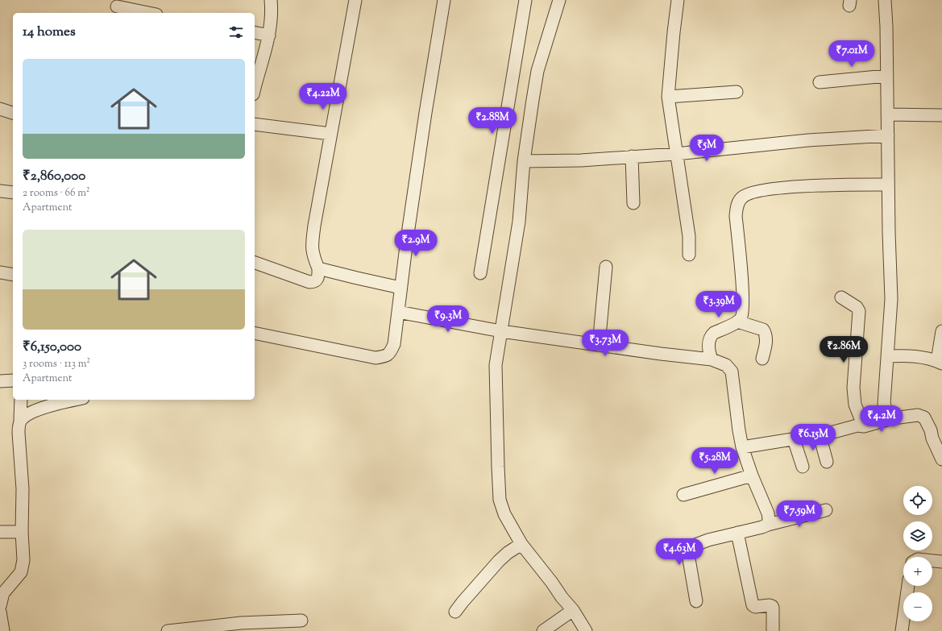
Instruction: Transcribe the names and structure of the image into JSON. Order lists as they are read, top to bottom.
{
  "page": {
    "heading": "14 homes",
    "price": [
      "₹7.01M",
      "₹4.22M",
      "₹2.88M",
      "₹5M",
      "₹2.9M",
      "₹3.39M",
      "₹9.3M",
      "₹3.73M",
      "₹2.86M",
      "₹4.2M",
      "₹6.15M",
      "₹5.28M",
      "₹7.59M",
      "₹4.63M"
    ],
    "list": [
      {
        "name": "₹2,860,000",
        "note": "2 rooms · 66 m² · Apartment"
      },
      {
        "name": "₹6,150,000",
        "note": "3 rooms · 113 m² · Apartment"
      }
    ],
    "map_buttons": ["+", "−"]
  }
}
